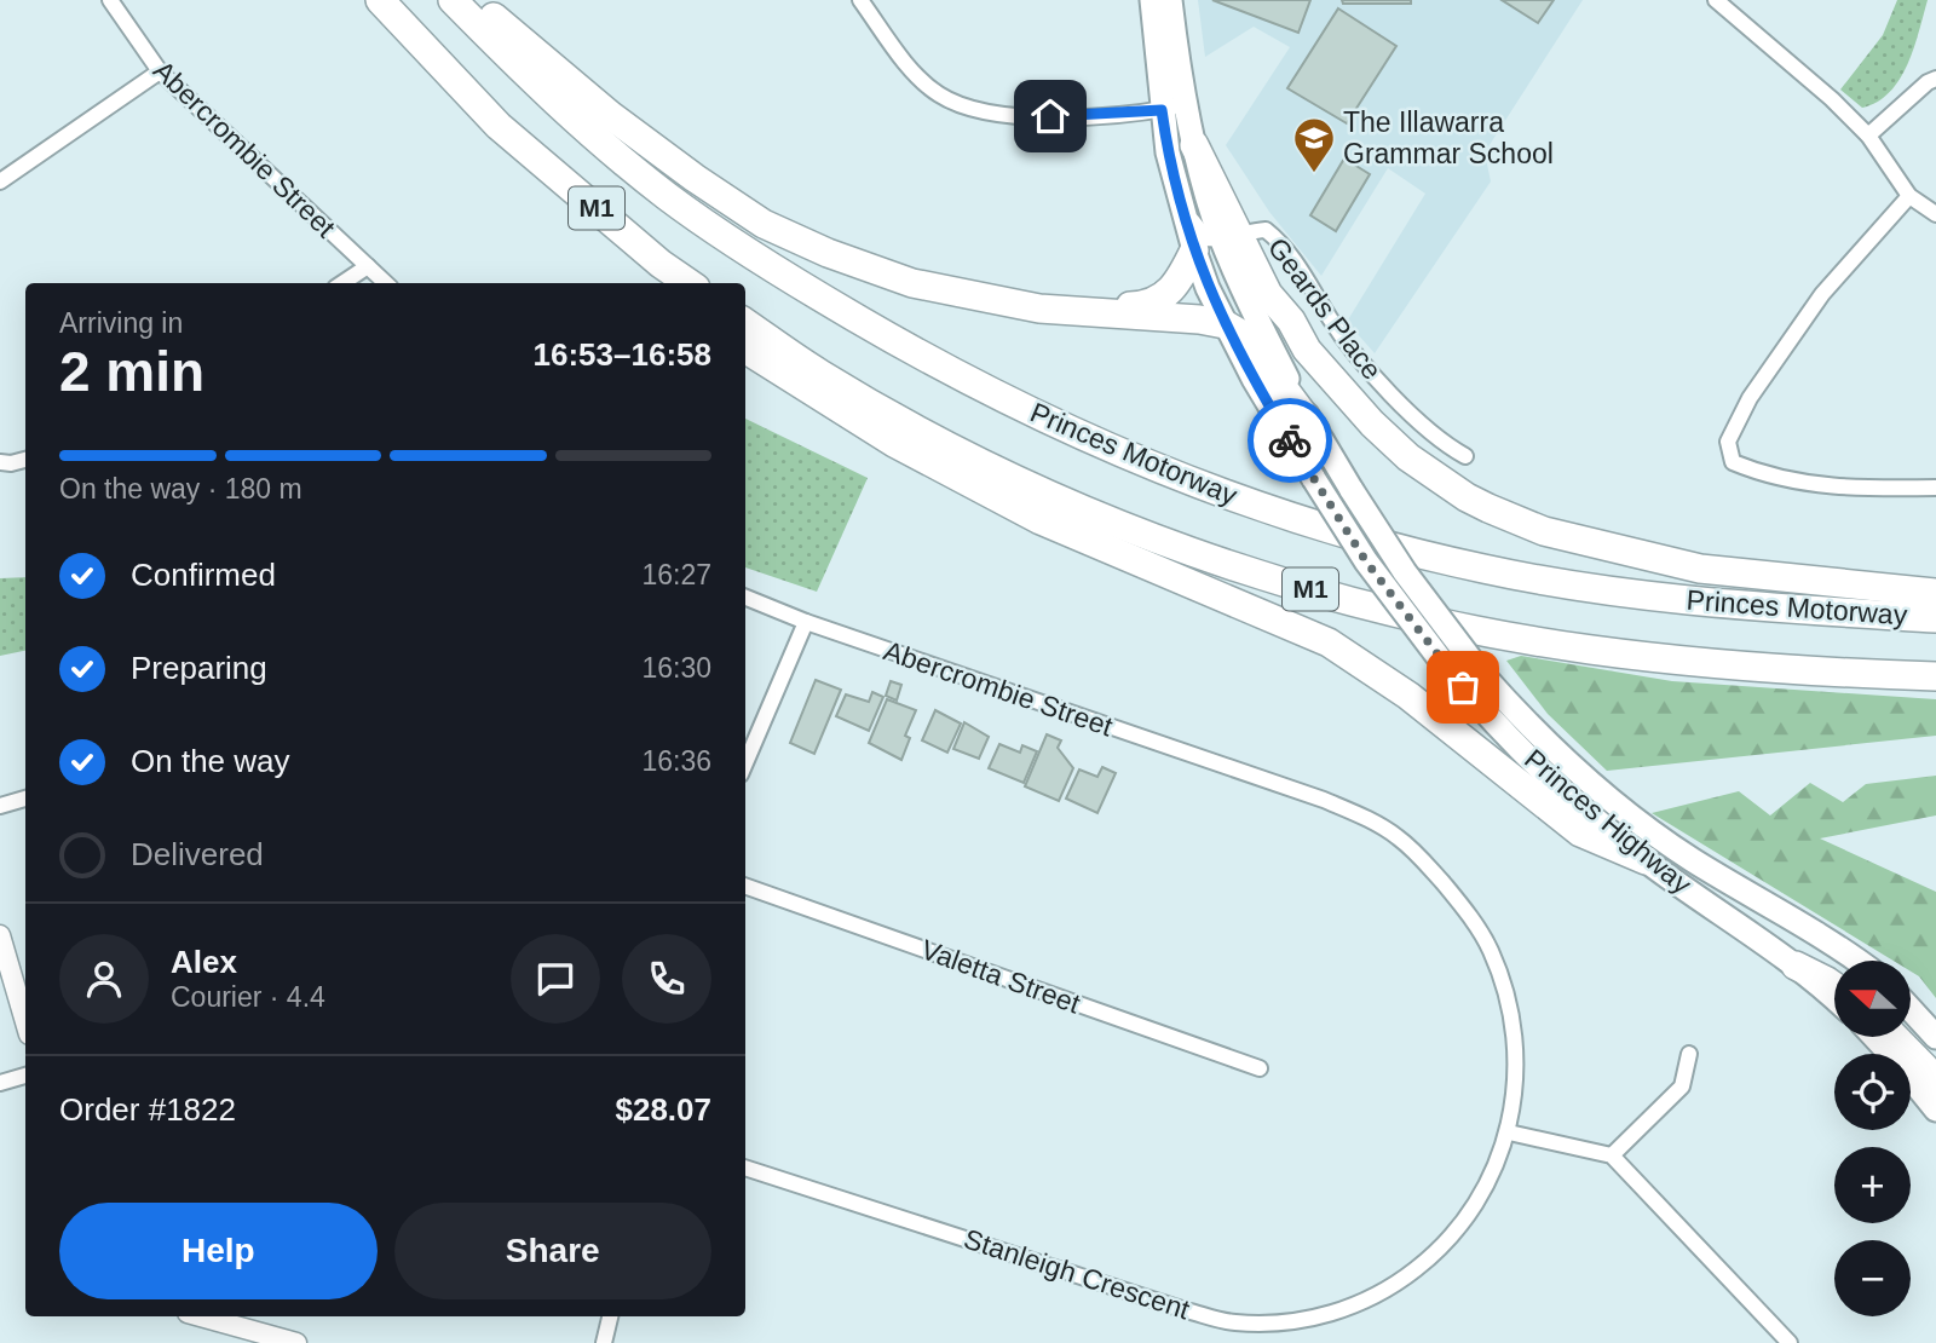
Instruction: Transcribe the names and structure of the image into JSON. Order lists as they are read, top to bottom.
{
  "streets": {
    "highway": ["M1", "Princes Motorway"],
    "main road": ["Princes Highway"],
    "street": [
      "Abercrombie Street",
      "Geards Place",
      "Valetta Street",
      "Stanleigh Crescent"
    ]
  },
  "crossings": [
    ["Abercrombie Street", "Stanleigh Crescent"],
    ["Geards Place", "Princes Highway"]
  ],
  "places": {
    "school or university": ["The Illawarra Grammar School"]
  },
  "north": "left",
  "page": {
    "heading": ["2 min", "Arriving in", "16:53–16:58"],
    "panel": [
      "Alex",
      "Courier · 4.4",
      "Order #1822",
      "$28.07"
    ],
    "bar": "On the way · 180 m",
    "list": [
      ["Confirmed", "16:27"],
      ["Preparing", "16:30"],
      ["On the way", "16:36"],
      "Delivered"
    ],
    "map_buttons": ["+", "−"],
    "buttons": ["Help", "Share"]
  }
}
